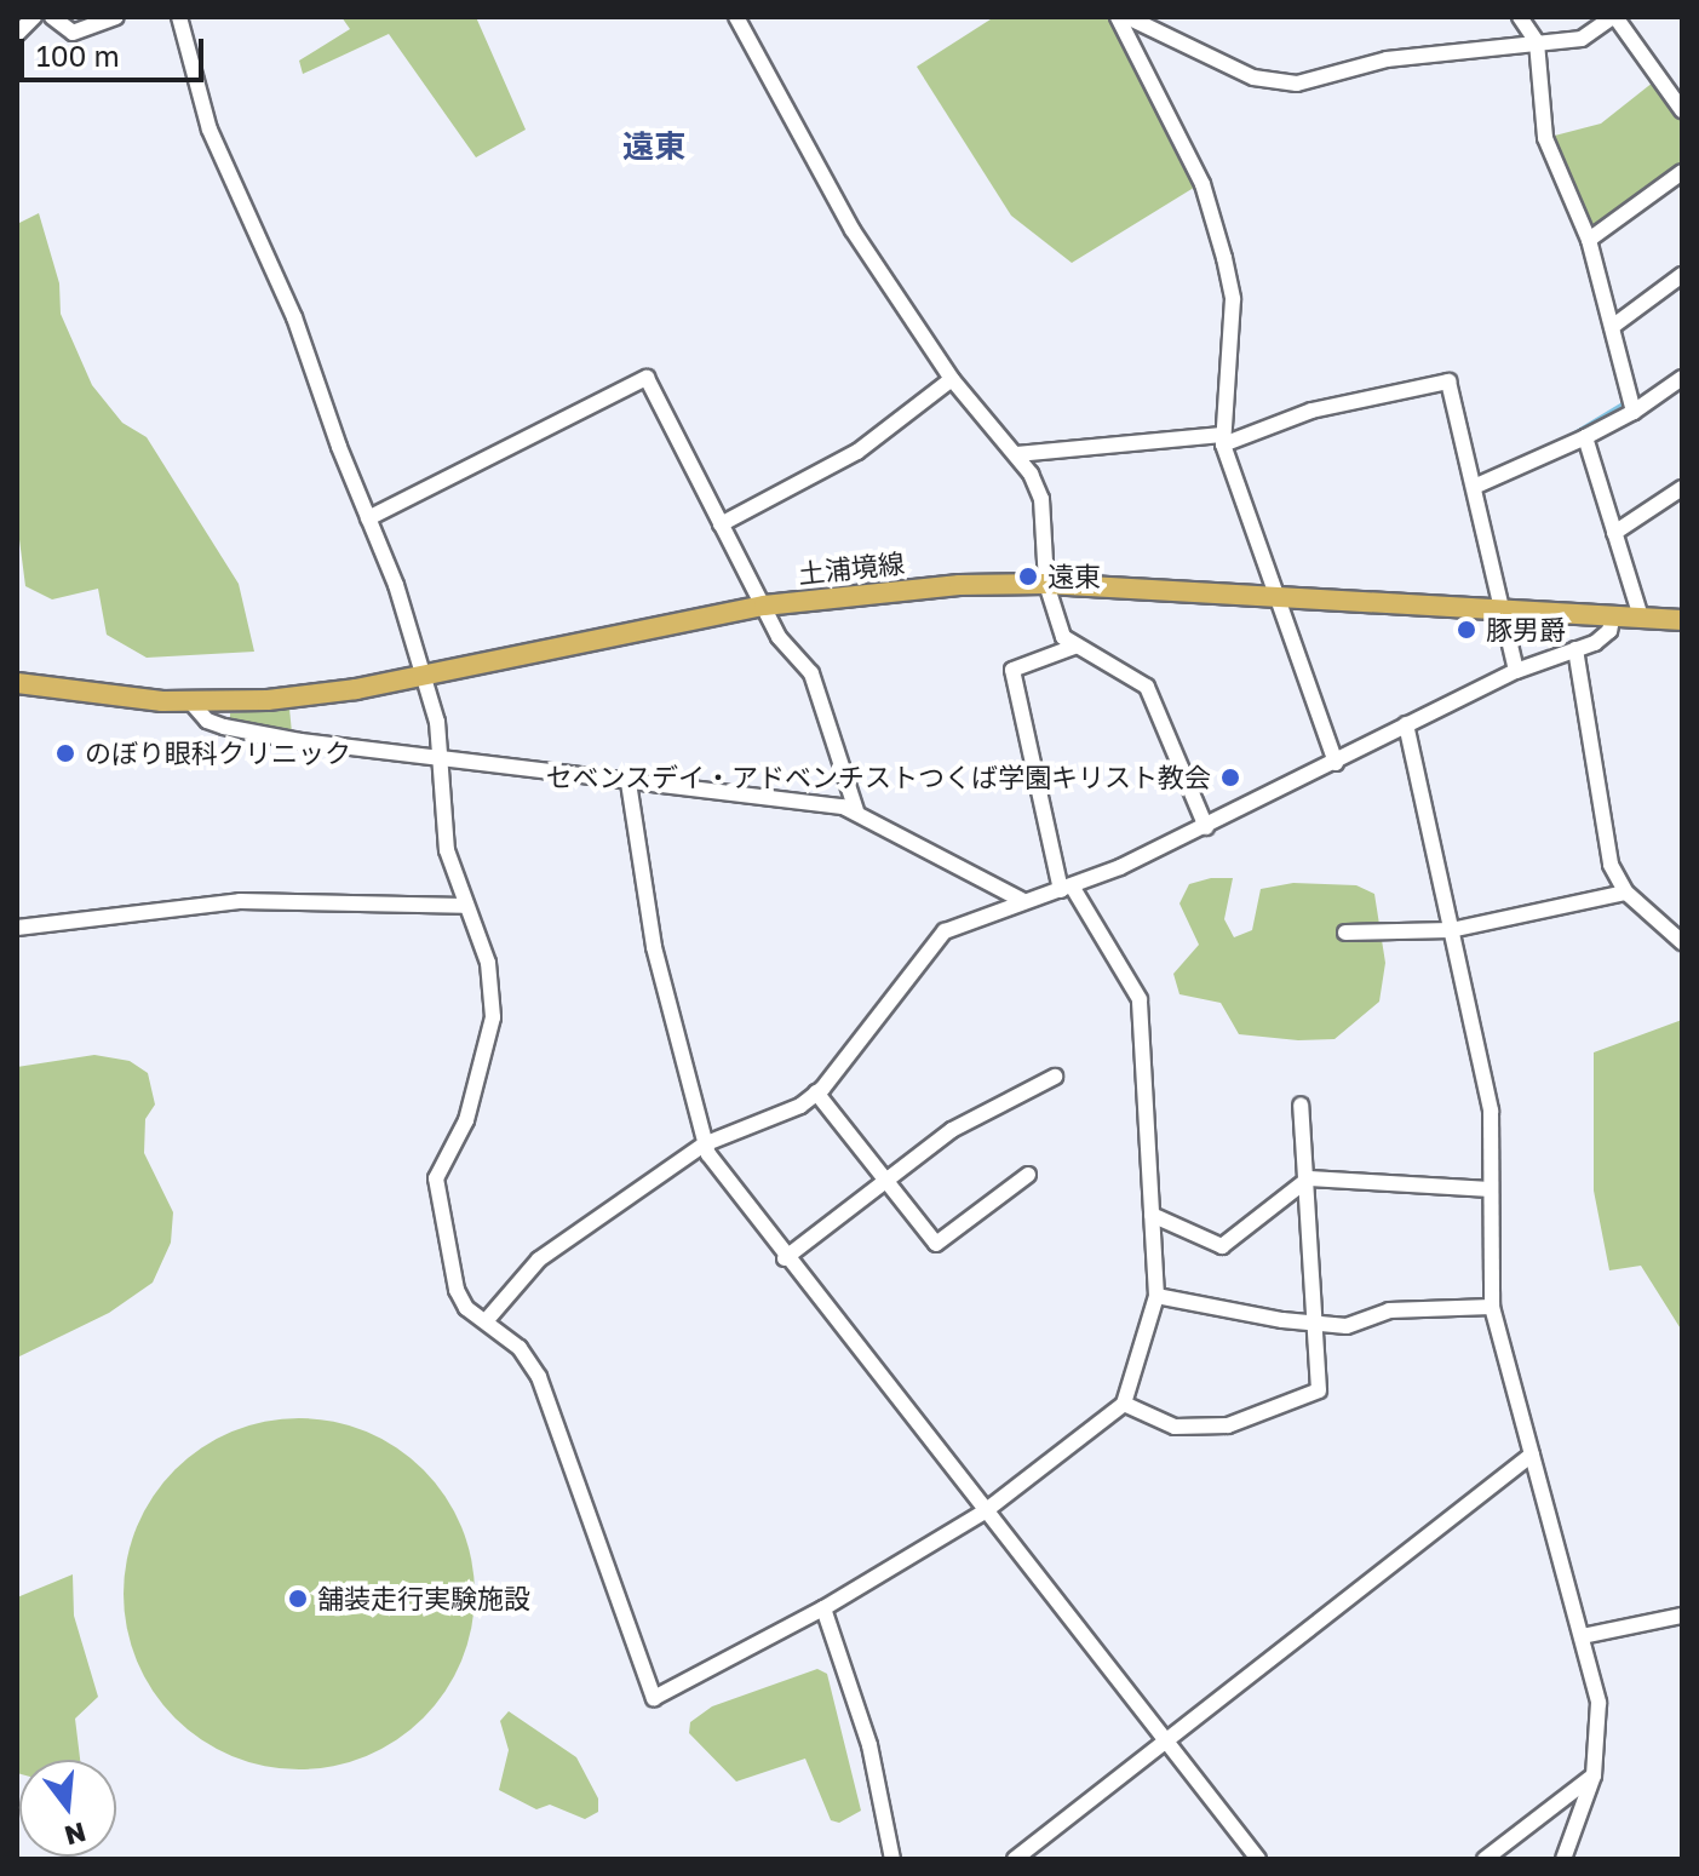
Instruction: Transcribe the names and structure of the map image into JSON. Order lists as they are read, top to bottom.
{
  "streets": {
    "main road": ["土浦境線"]
  },
  "districts": ["遠東"],
  "places": [
    "遠東",
    "豚男爵",
    "のぼり眼科クリニック",
    "セベンスデイ・アドベンチストつくば学園キリスト教会",
    "舗装走行実験施設"
  ],
  "scale_bar": "100 m",
  "north": "bottom"
}
